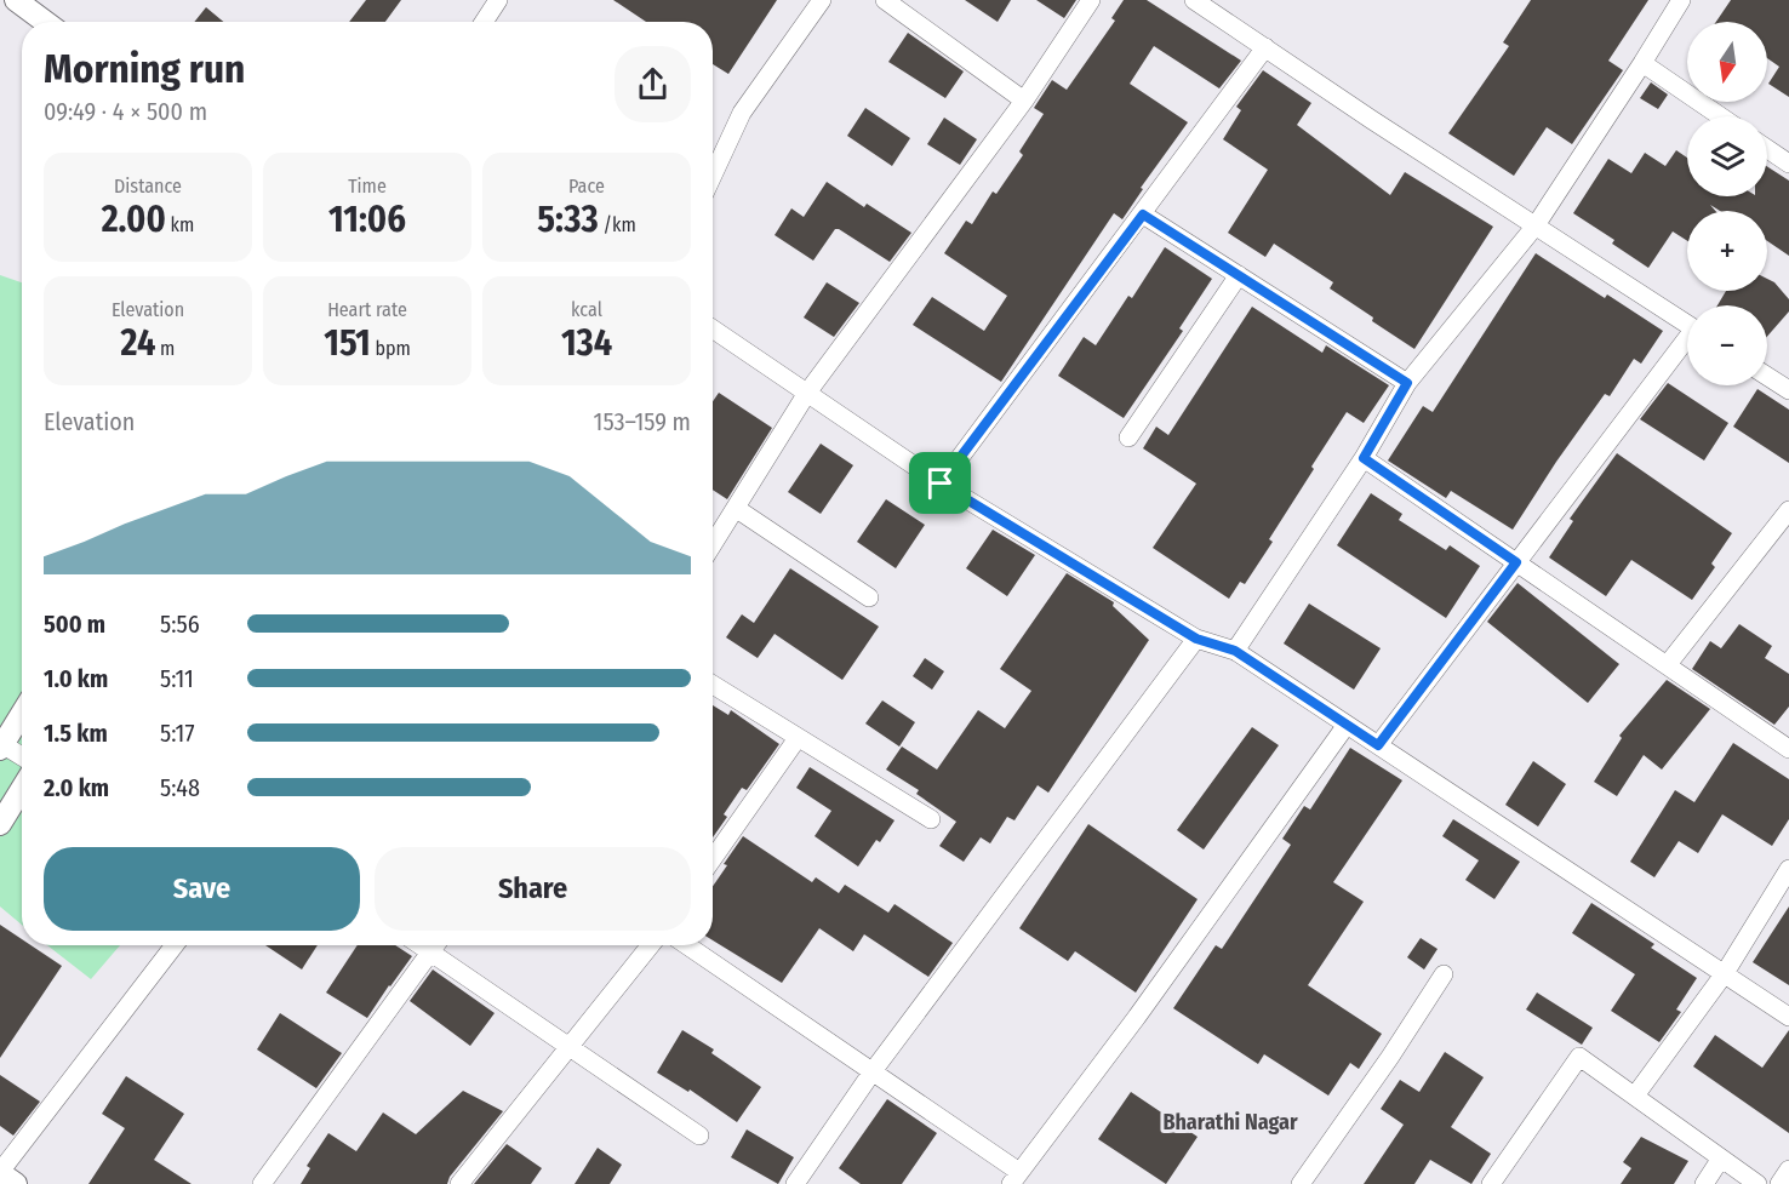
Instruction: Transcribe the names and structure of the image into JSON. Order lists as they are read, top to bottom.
{
  "districts": ["Bharathi Nagar"],
  "north": "bottom",
  "page": {
    "map_buttons": ["+", "−"],
    "heading": ["Morning run", "09:49 · 4 × 500 m"],
    "stats": [
      ["Distance", "2.00 km"],
      ["Time", "11:06"],
      ["Pace", "5:33 /km"],
      ["Elevation", "24 m"],
      ["Heart rate", "151 bpm"],
      ["kcal", "134"]
    ],
    "chart": ["Elevation", "153–159 m"],
    "list": [
      {
        "name": "500 m",
        "note": "5:56"
      },
      {
        "name": "1.0 km",
        "note": "5:11"
      },
      {
        "name": "1.5 km",
        "note": "5:17"
      },
      {
        "name": "2.0 km",
        "note": "5:48"
      }
    ],
    "buttons": ["Save", "Share"]
  }
}
